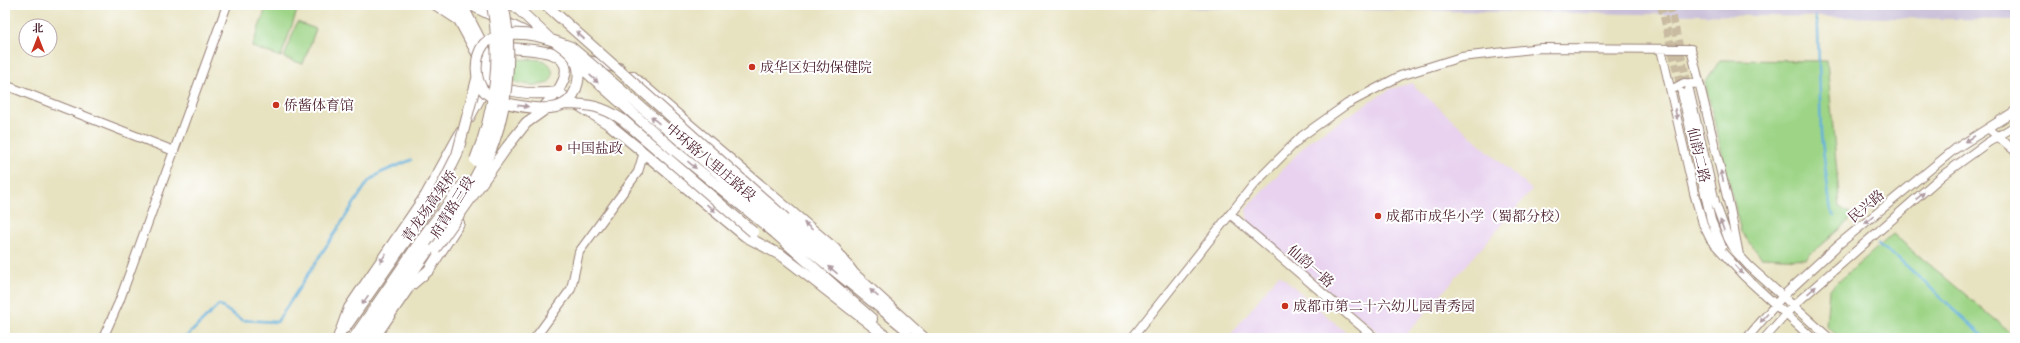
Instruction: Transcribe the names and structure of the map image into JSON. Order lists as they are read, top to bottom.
{
  "streets": {
    "highway": ["青龙场高架桥"],
    "main road": ["中环路八里庄路段", "府青路三段"],
    "street": ["仙韵二路", "民兴路", "仙韵一路"]
  },
  "crossings": [
    ["仙韵二路", "民兴路"]
  ],
  "places": [
    "成华区妇幼保健院",
    "侨酱体育馆",
    "中国盐政",
    "成都市成华小学（蜀都分校）",
    "成都市第二十六幼儿园青秀园"
  ],
  "north": "top"
}
